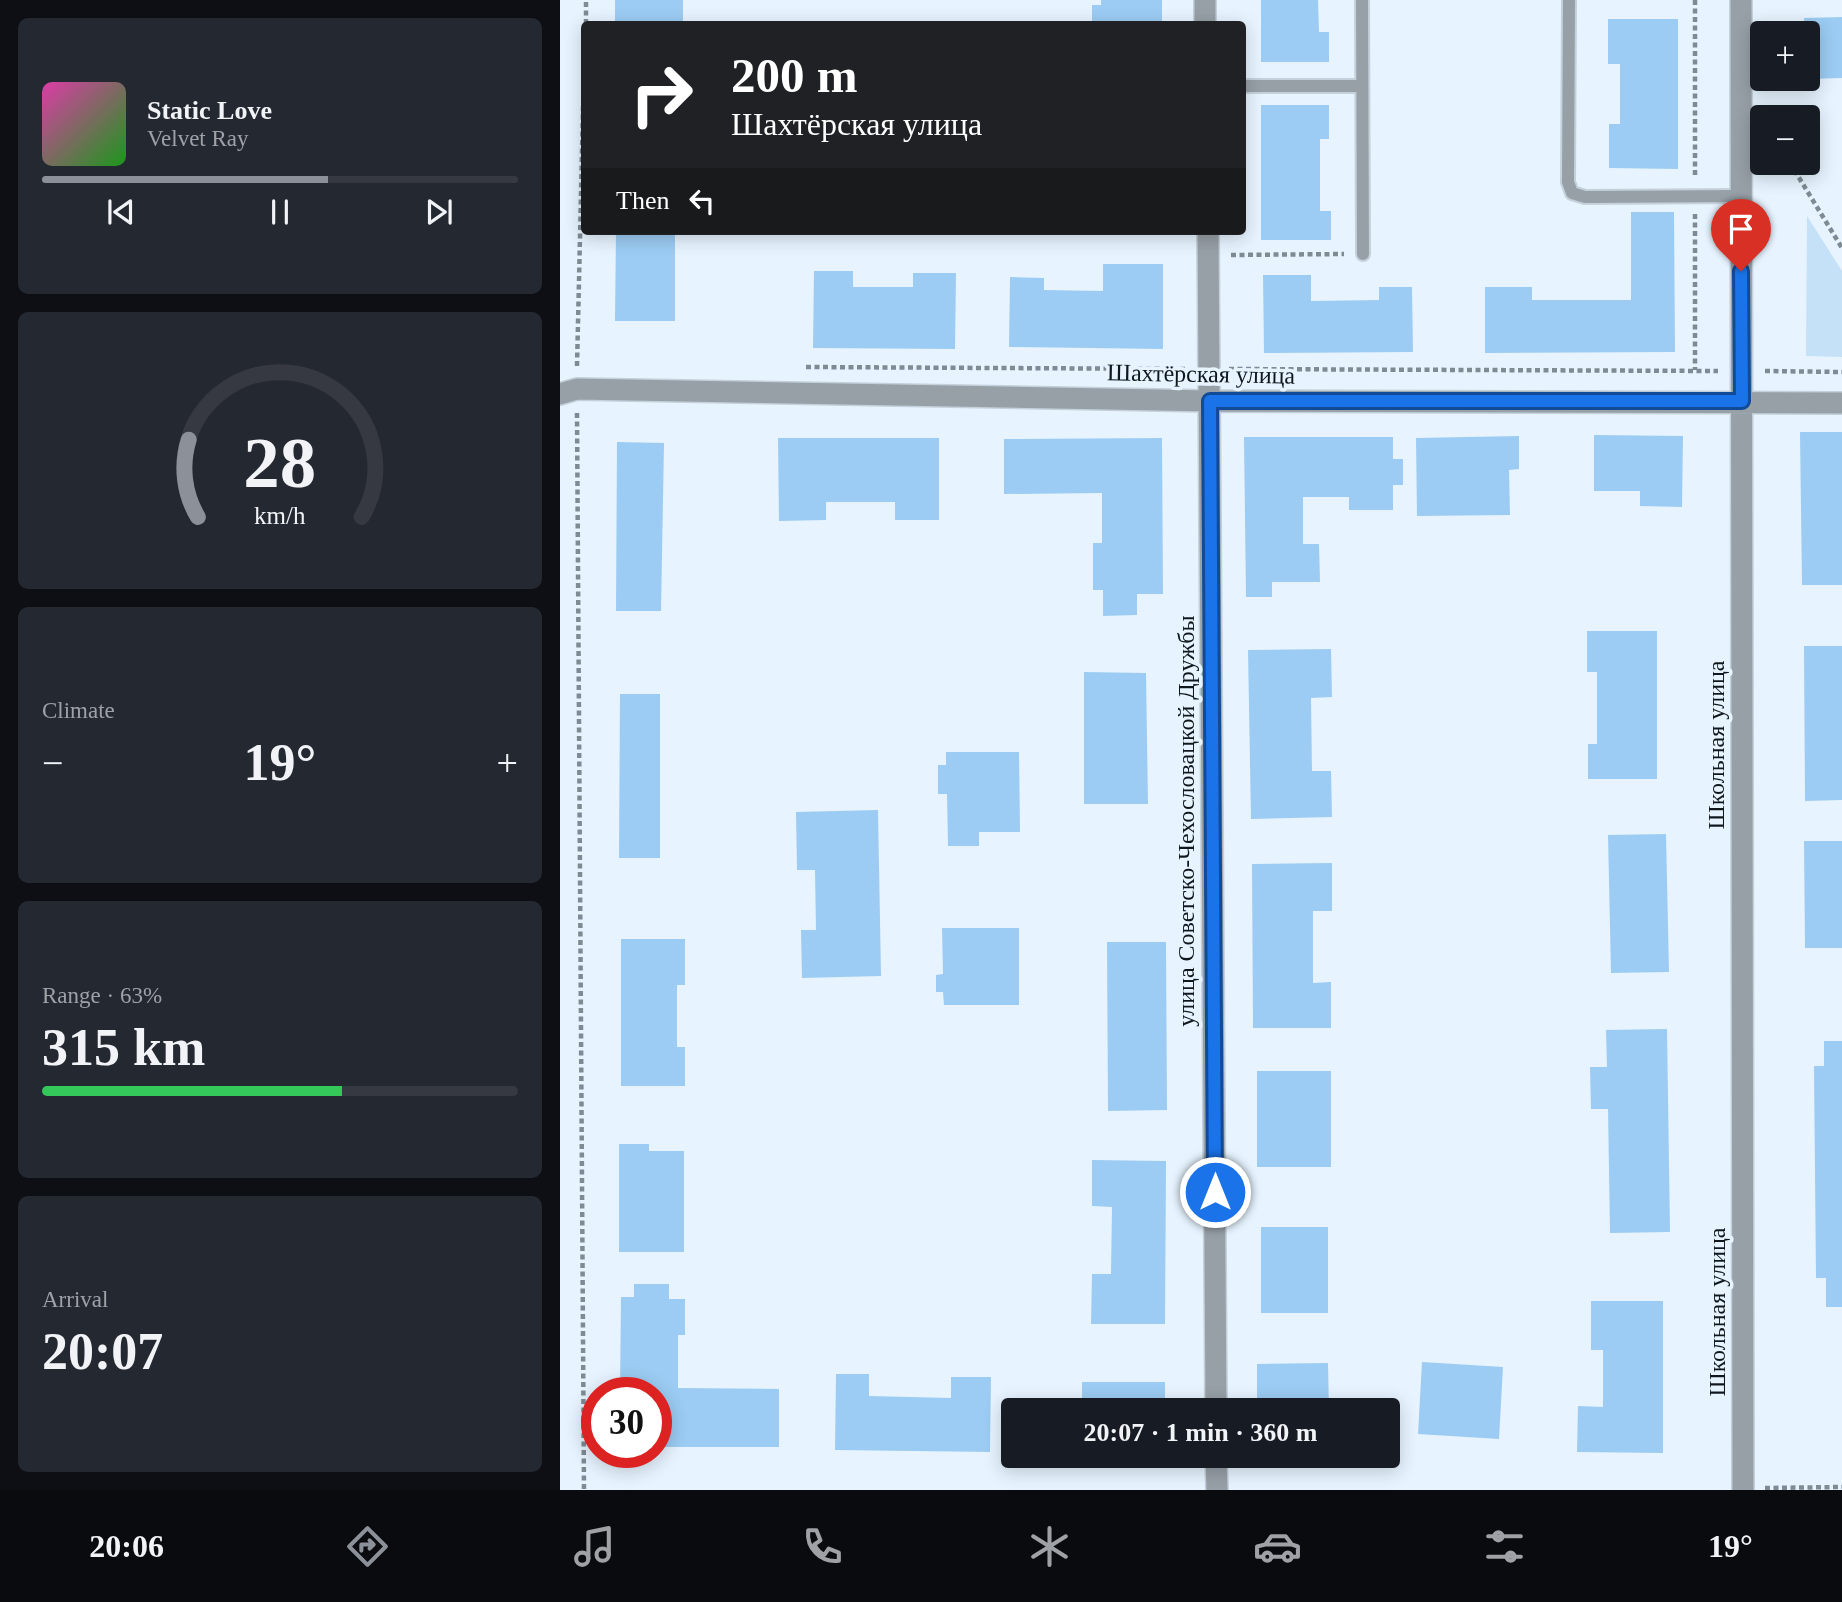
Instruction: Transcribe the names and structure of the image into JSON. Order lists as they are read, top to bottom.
{
  "streets": {
    "street": ["Шахтёрская улица", "Школьная улица", "улица Советско-Чехословацкой Дружбы"]
  },
  "crossings": [
    ["Шахтёрская улица", "Школьная улица"],
    ["Шахтёрская улица", "улица Советско-Чехословацкой Дружбы"]
  ],
  "page": {
    "map_buttons": ["+", "−"],
    "turn": ["200 m", "Шахтёрская улица"],
    "song": ["Static Love", "Velvet Ray"],
    "then": "Then",
    "tile": [
      "Climate",
      ["Range · 63%", "315 km"],
      ["Arrival", "20:07"]
    ],
    "heat": ["−", "19°", "+"],
    "limit": "30",
    "trip": "20:07 · 1 min · 360 m",
    "tabs": ["20:06", "19°"],
    "gauge": ["28", "km/h"]
  }
}
